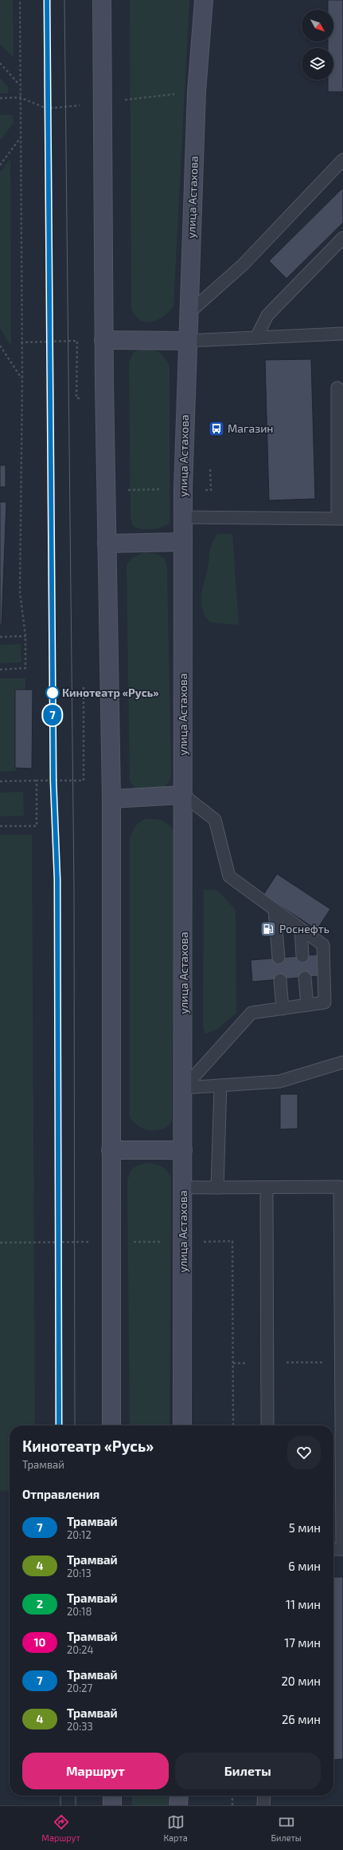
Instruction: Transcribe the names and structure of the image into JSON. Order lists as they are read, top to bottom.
{
  "streets": {
    "main road": ["улица Астахова"]
  },
  "places": {
    "bus stop": ["Магазин"],
    "other": ["Кинотеатр «Русь»"],
    "fuel station": ["Роснефть"]
  },
  "lines": ["tram line 7"],
  "north": "bottom right",
  "page": {
    "on_map": "7",
    "heading": [
      ["Кинотеатр «Русь»", "Трамвай"],
      "Отправления"
    ],
    "list": [
      {
        "mark": "7",
        "name": "Трамвай",
        "note": "20:12",
        "value": "5 мин"
      },
      {
        "mark": "4",
        "name": "Трамвай",
        "note": "20:13",
        "value": "6 мин"
      },
      {
        "mark": "2",
        "name": "Трамвай",
        "note": "20:18",
        "value": "11 мин"
      },
      {
        "mark": "10",
        "name": "Трамвай",
        "note": "20:24",
        "value": "17 мин"
      },
      {
        "mark": "7",
        "name": "Трамвай",
        "note": "20:27",
        "value": "20 мин"
      },
      {
        "mark": "4",
        "name": "Трамвай",
        "note": "20:33",
        "value": "26 мин"
      }
    ],
    "buttons": ["Маршрут", "Билеты"],
    "tabs": ["Маршрут", "Карта", "Билеты"]
  }
}
